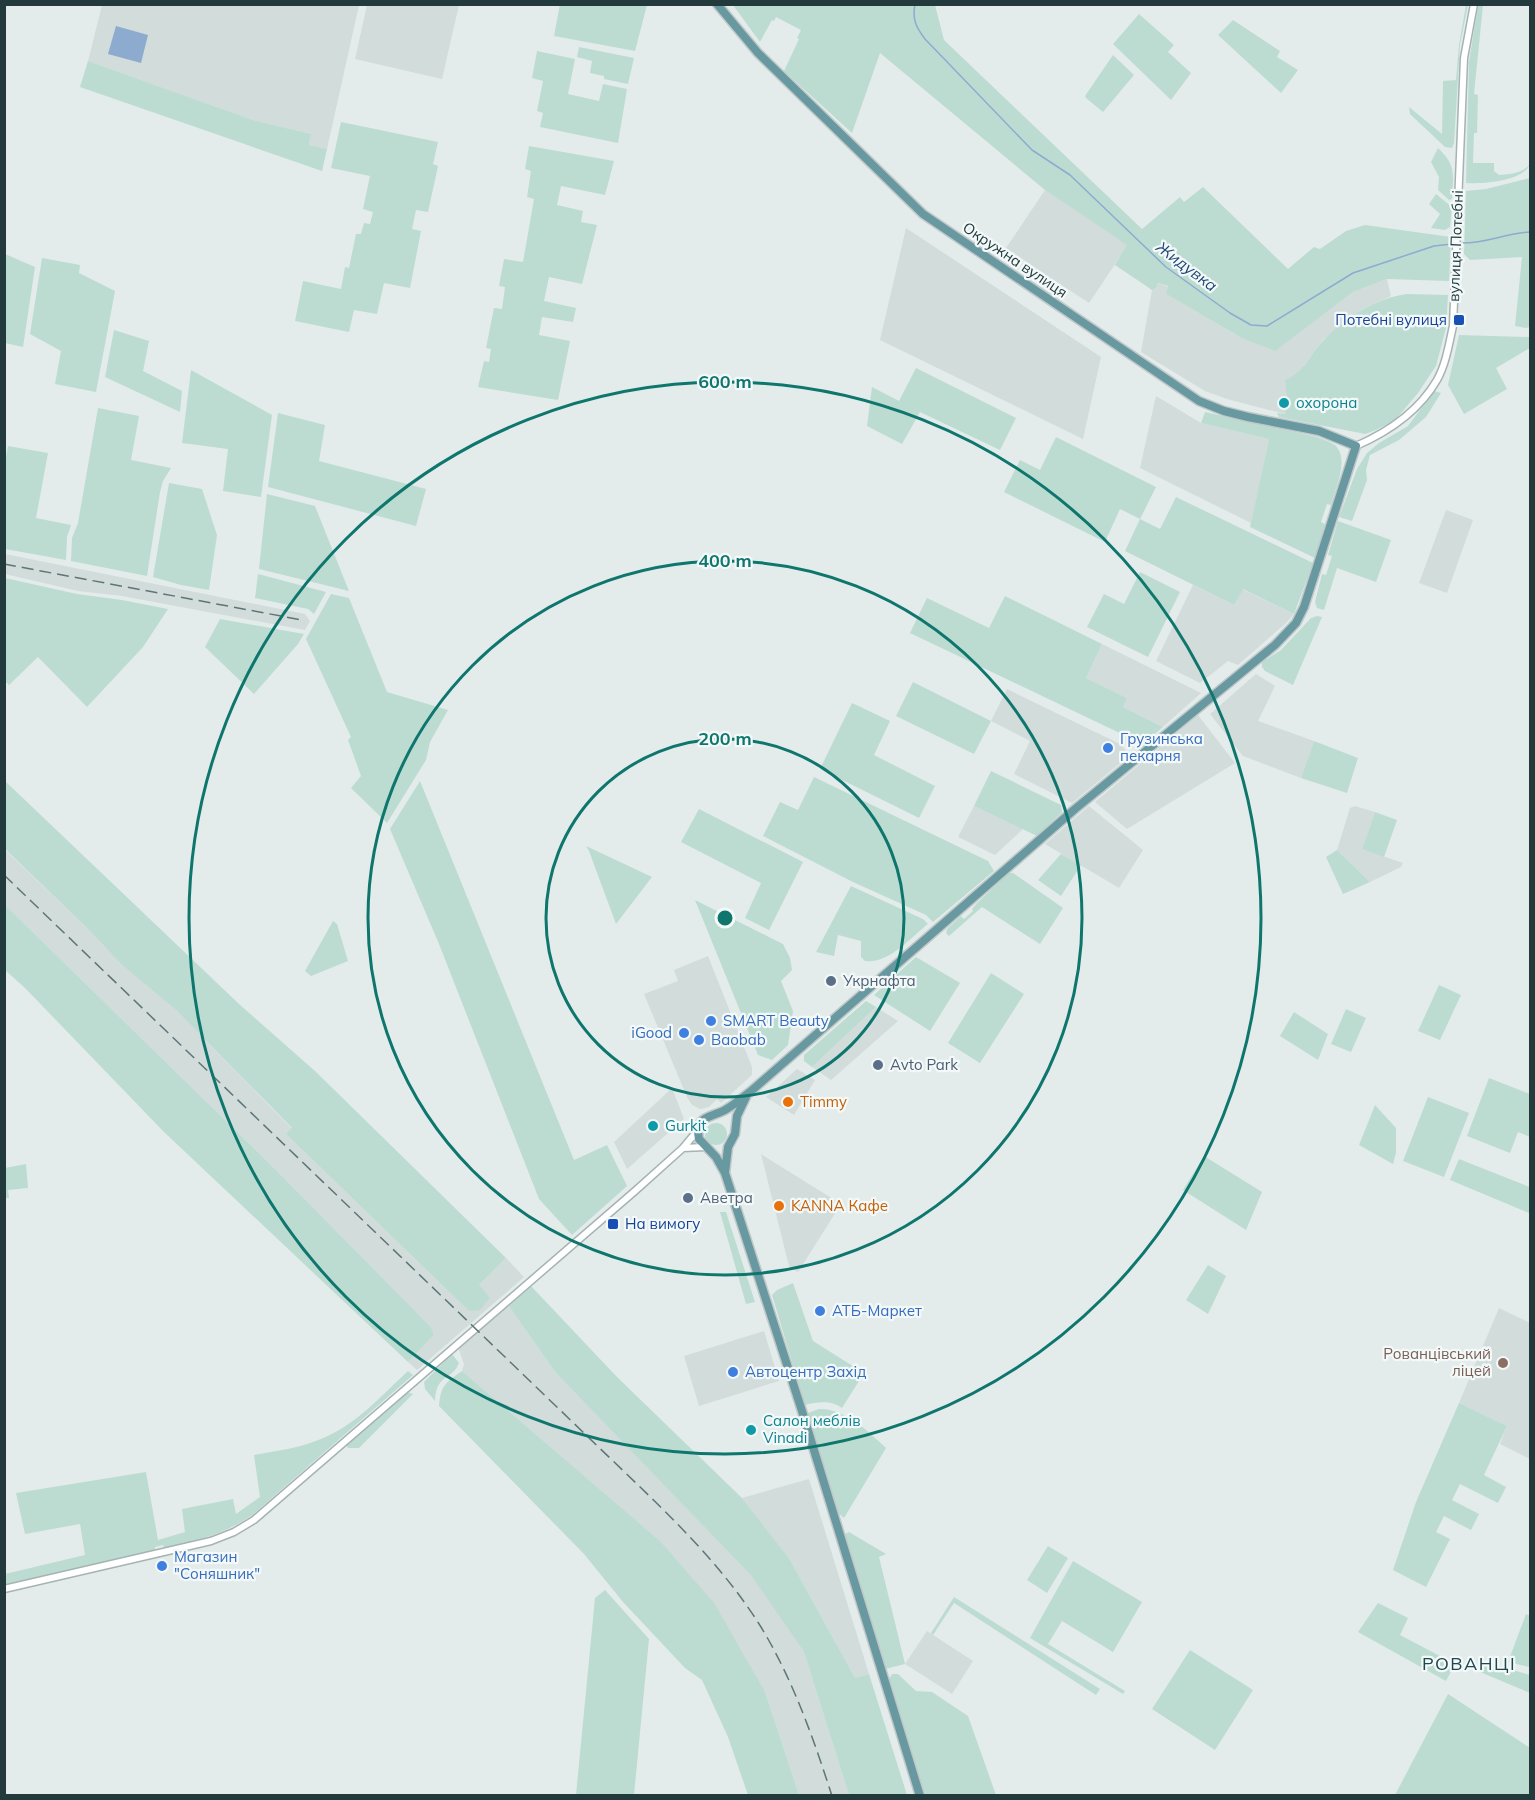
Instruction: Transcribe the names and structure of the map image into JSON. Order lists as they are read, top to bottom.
{
  "streets": {
    "main road": ["Окружна вулиця"],
    "street": ["вулиця Потебні"]
  },
  "crossings": [
    ["вулиця Потебні", "Окружна вулиця"]
  ],
  "districts": ["РОВАНЦІ"],
  "water": ["Жидувка"],
  "places": {
    "transit": ["Потебні вулиця", "На вимогу"],
    "other": [
      "охорона",
      "Грузинська пекарня",
      "Укрнафта",
      "SMART Beauty",
      "iGood",
      "Baobab",
      "Avto Park",
      "Timmy",
      "Gurkit",
      "Аветра",
      "KANNA Кафе",
      "АТБ-Маркет",
      "Рованцівський ліцей",
      "Автоцентр Захід",
      "Салон меблів Vinadi",
      "Магазин \"Соняшник\""
    ]
  },
  "rings": ["600 m", "400 m", "200 m"]
}
